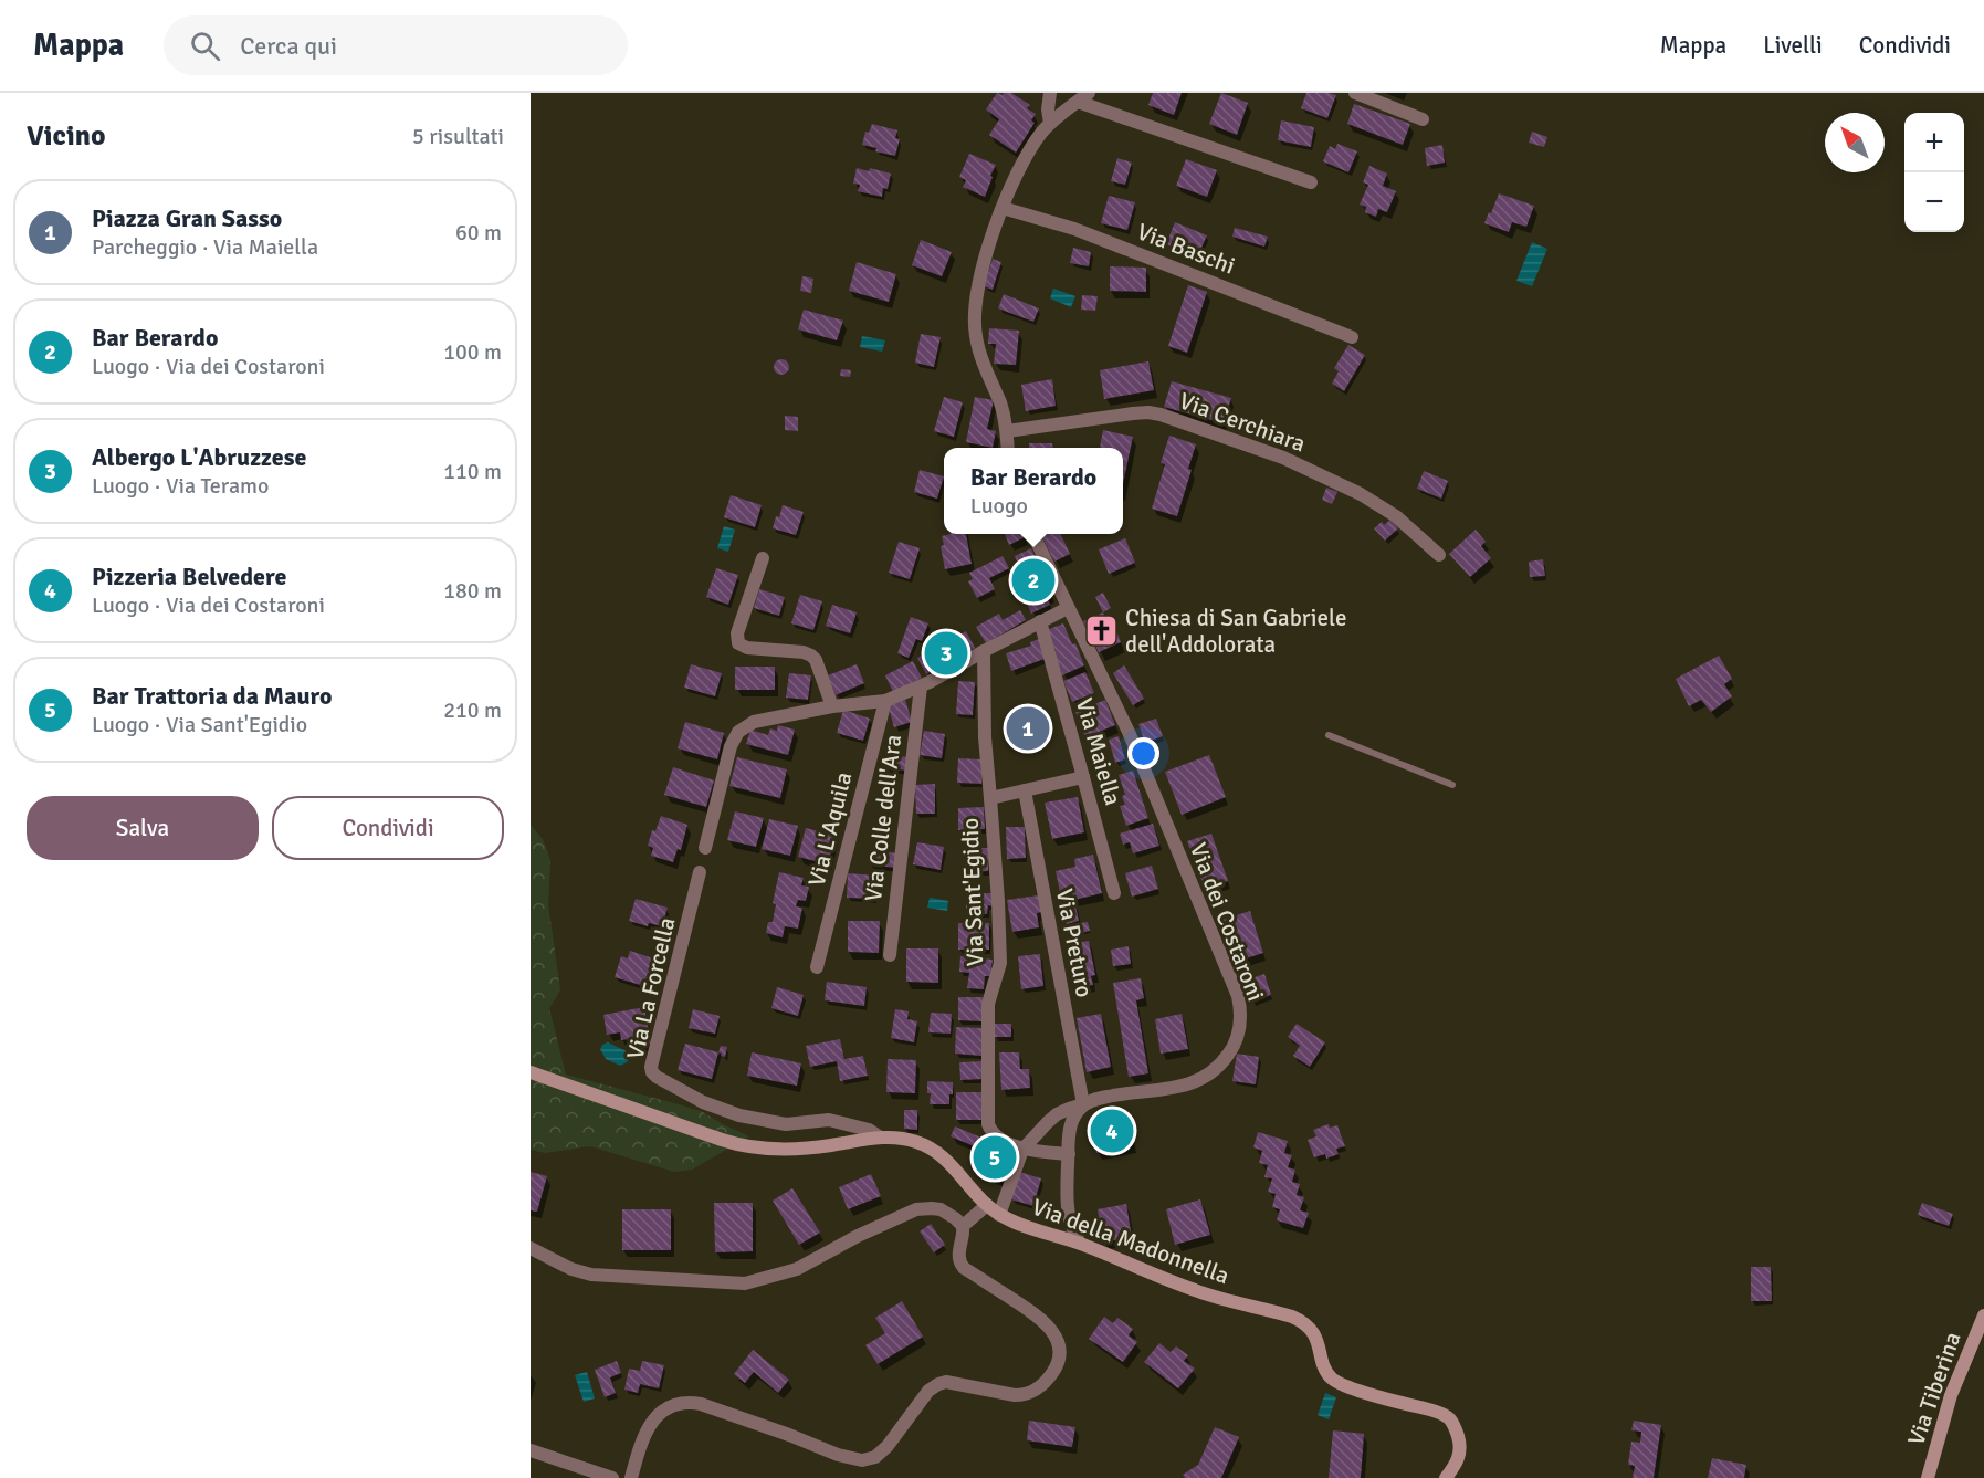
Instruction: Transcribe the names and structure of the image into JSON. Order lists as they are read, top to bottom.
{
  "streets": {
    "main road": ["Via della Madonnella", "Via Tiberina"],
    "street": [
      "Via Baschi",
      "Via Cerchiara",
      "Via Maiella",
      "Via Colle dell'Ara",
      "Via L'Aquila",
      "Via Sant'Egidio",
      "Via dei Costaroni",
      "Via Preturo",
      "Via La Forcella"
    ]
  },
  "crossings": [
    ["Via dei Costaroni", "Via Preturo"],
    ["Via La Forcella", "Via della Madonnella"]
  ],
  "places": {
    "church": ["Chiesa di San Gabriele dell'Addolorata"]
  },
  "north": "top left",
  "page": {
    "header": "Mappa",
    "search": "Cerca qui",
    "nav": ["Mappa", "Livelli", "Condividi"],
    "heading": ["Vicino", "5 risultati"],
    "map_buttons": ["+", "−"],
    "list": [
      {
        "mark": "1",
        "name": "Piazza Gran Sasso",
        "note": "Parcheggio · Via Maiella",
        "value": "60 m"
      },
      {
        "mark": "2",
        "name": "Bar Berardo",
        "note": "Luogo · Via dei Costaroni",
        "value": "100 m"
      },
      {
        "mark": "3",
        "name": "Albergo L'Abruzzese",
        "note": "Luogo · Via Teramo",
        "value": "110 m"
      },
      {
        "mark": "4",
        "name": "Pizzeria Belvedere",
        "note": "Luogo · Via dei Costaroni",
        "value": "180 m"
      },
      {
        "mark": "5",
        "name": "Bar Trattoria da Mauro",
        "note": "Luogo · Via Sant'Egidio",
        "value": "210 m"
      }
    ],
    "popup": ["Bar Berardo", "Luogo"],
    "pins": [
      "2",
      "3",
      "1",
      "4",
      "5"
    ],
    "buttons": ["Salva", "Condividi"]
  }
}
